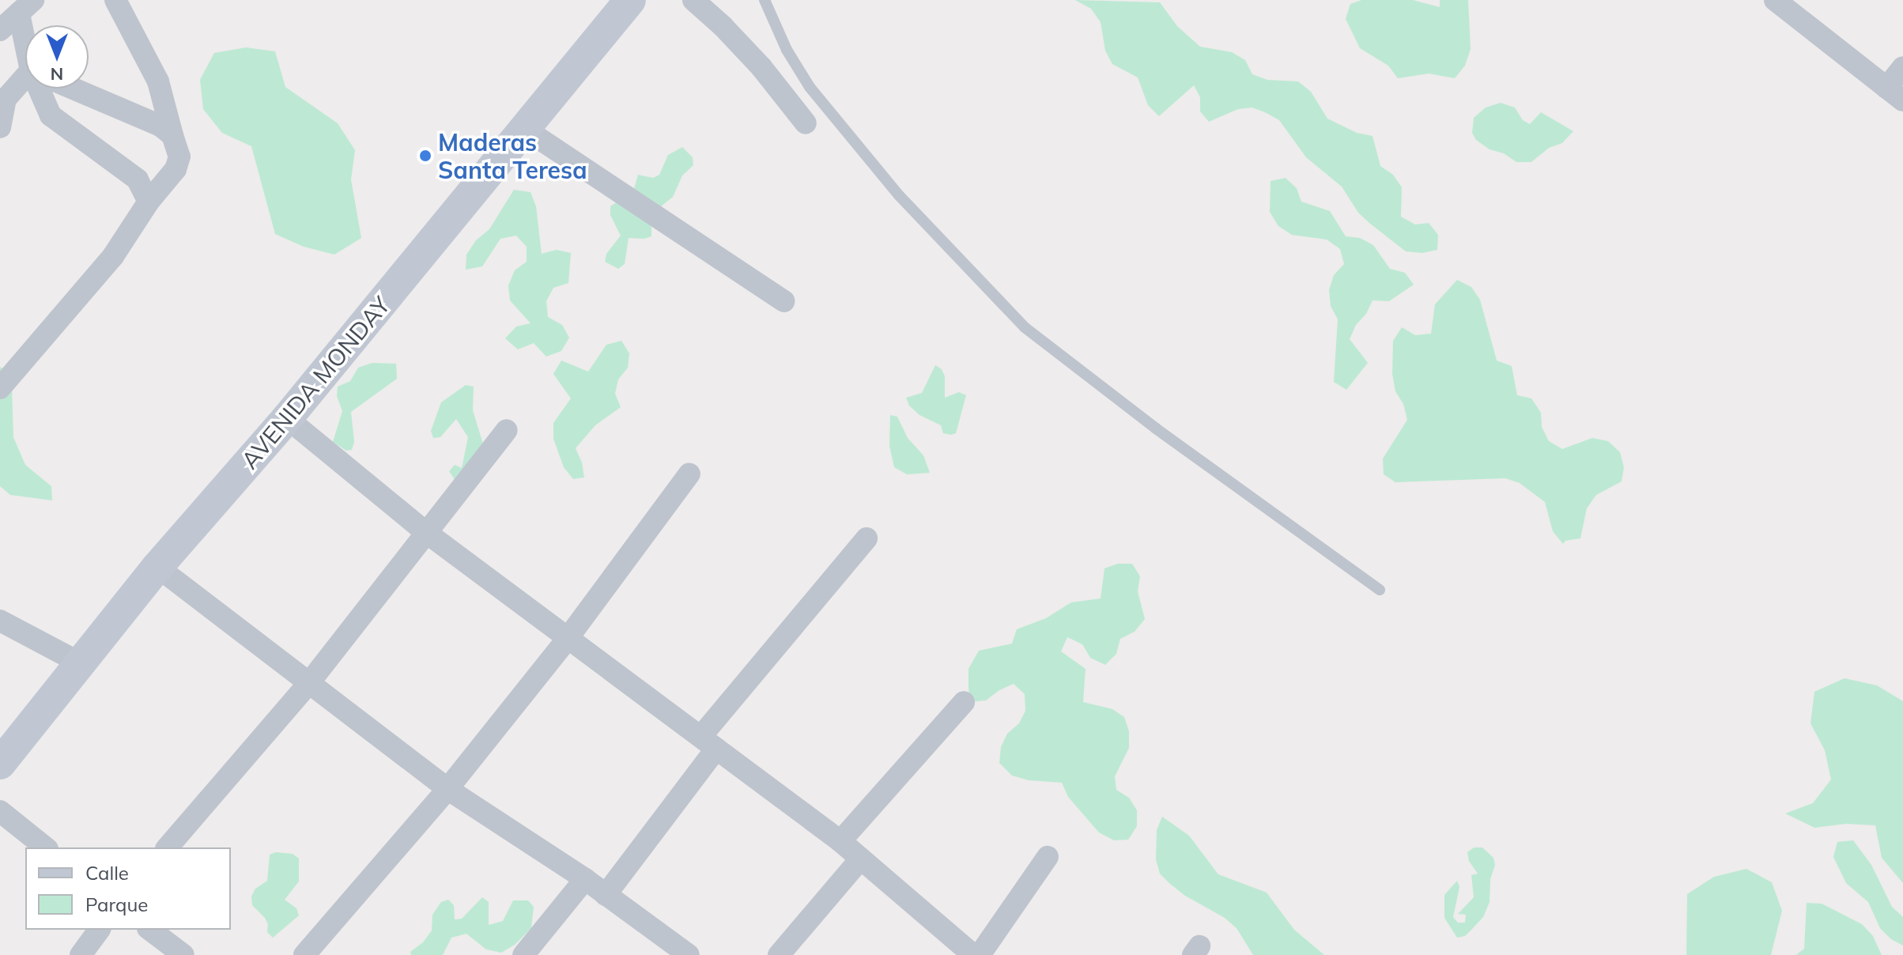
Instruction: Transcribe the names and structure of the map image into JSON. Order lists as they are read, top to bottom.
{
  "streets": {
    "main road": ["AVENIDA MONDAY"]
  },
  "places": ["Maderas Santa Teresa"],
  "legend": ["Calle", "Parque"],
  "north": "bottom"
}
